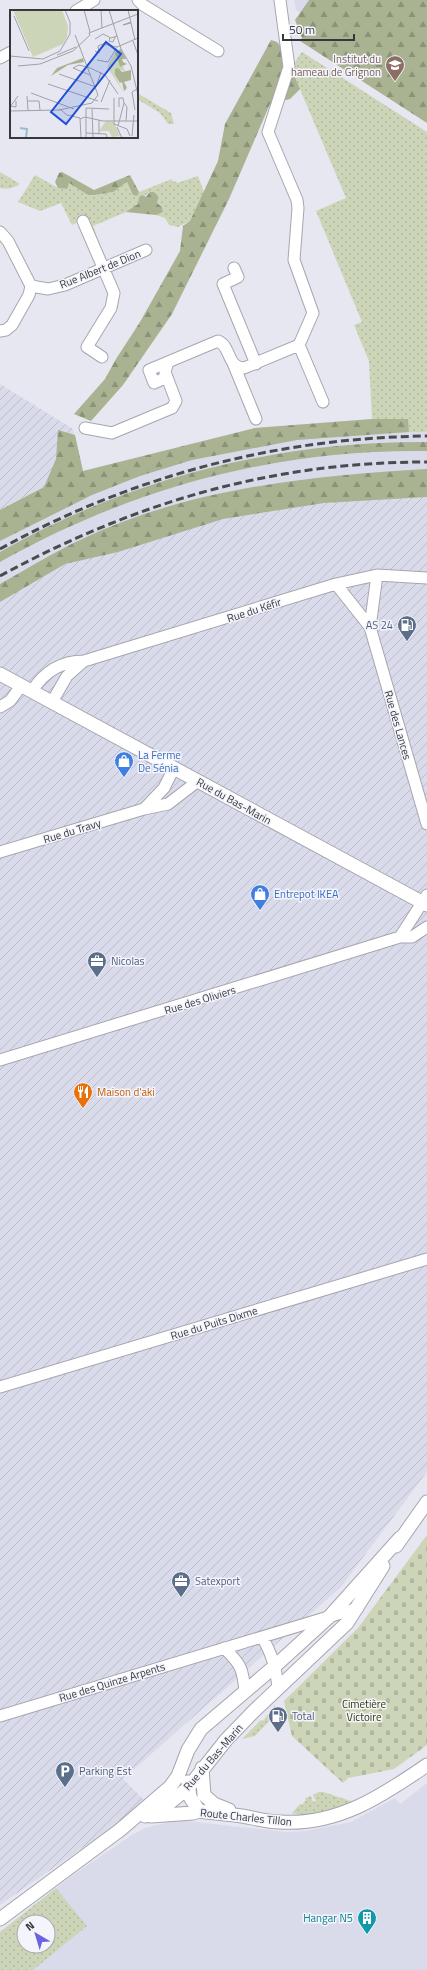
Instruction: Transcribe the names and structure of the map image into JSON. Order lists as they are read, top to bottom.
{
  "streets": {
    "main road": ["Rue du Bas-Marin", "Route Charles Tillon"],
    "street": [
      "Rue Albert de Dion",
      "Rue du Kéfir",
      "Rue des Lances",
      "Rue du Travy",
      "Rue des Oliviers",
      "Rue du Puits Dixme",
      "Rue des Quinze Arpents"
    ]
  },
  "crossings": [
    ["Rue du Kéfir", "Rue des Lances"],
    ["Rue du Kéfir", "Rue du Bas-Marin"],
    ["Rue du Bas-Marin", "Rue du Travy"],
    ["Rue du Bas-Marin", "Rue des Quinze Arpents"],
    ["Rue du Bas-Marin", "Route Charles Tillon"]
  ],
  "parks": ["Cimetière Victoire"],
  "places": {
    "school or university": ["Institut du hameau de Grignon"],
    "fuel station": ["AS 24", "Total"],
    "shop": ["La Ferme De Sénia", "Entrepot IKEA"],
    "office": ["Nicolas", "Satexport"],
    "restaurant": ["Maison d'aki"],
    "parking": ["Parking Est"],
    "building": ["Hangar N5"]
  },
  "scale_bar": "50 m",
  "north": "top left"
}
